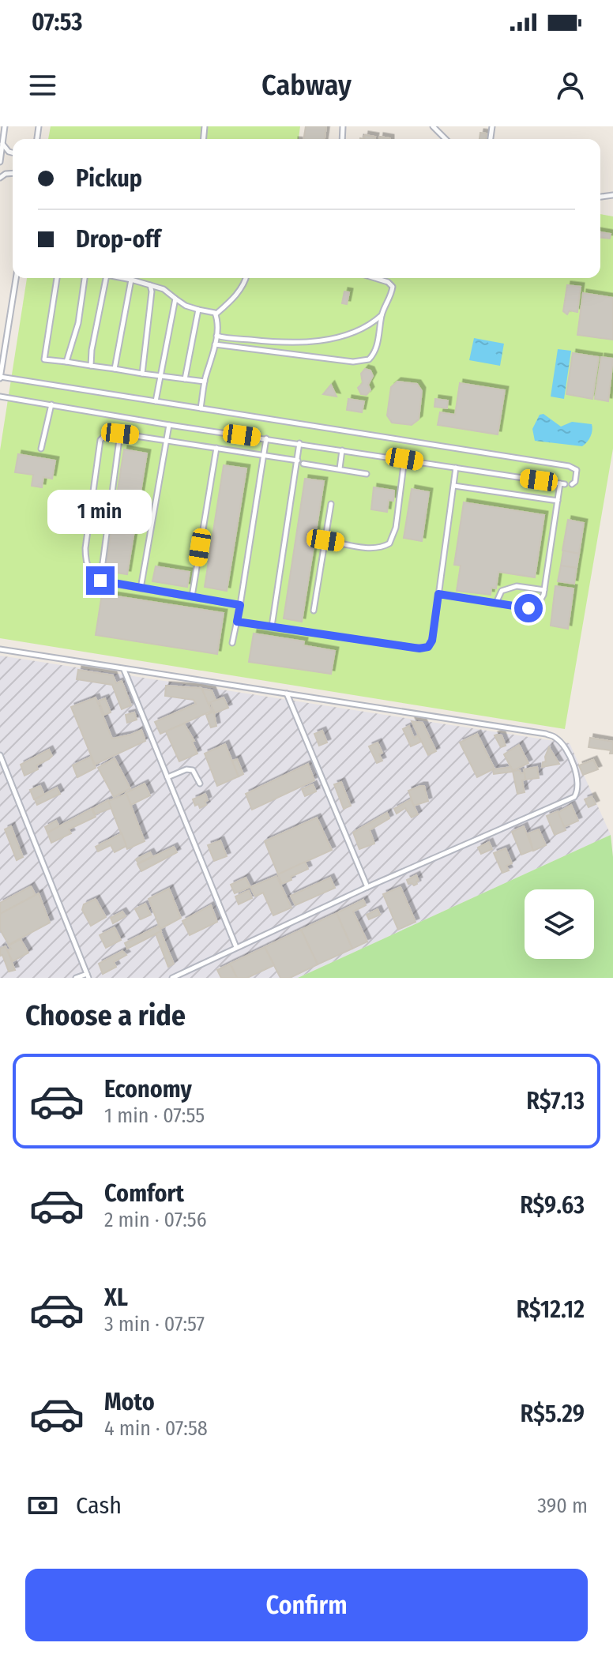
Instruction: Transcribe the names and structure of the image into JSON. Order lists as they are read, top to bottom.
{
  "page": {
    "status": "07:53",
    "header": "Cabway",
    "banner": ["Pickup", "Drop-off"],
    "bubble": "1 min",
    "heading": "Choose a ride",
    "list": [
      {
        "name": "Economy",
        "note": "1 min · 07:55",
        "value": "R$7.13"
      },
      {
        "name": "Comfort",
        "note": "2 min · 07:56",
        "value": "R$9.63"
      },
      {
        "name": "XL",
        "note": "3 min · 07:57",
        "value": "R$12.12"
      },
      {
        "name": "Moto",
        "note": "4 min · 07:58",
        "value": "R$5.29"
      }
    ],
    "pay": ["Cash", "390 m"],
    "buttons": "Confirm"
  }
}
